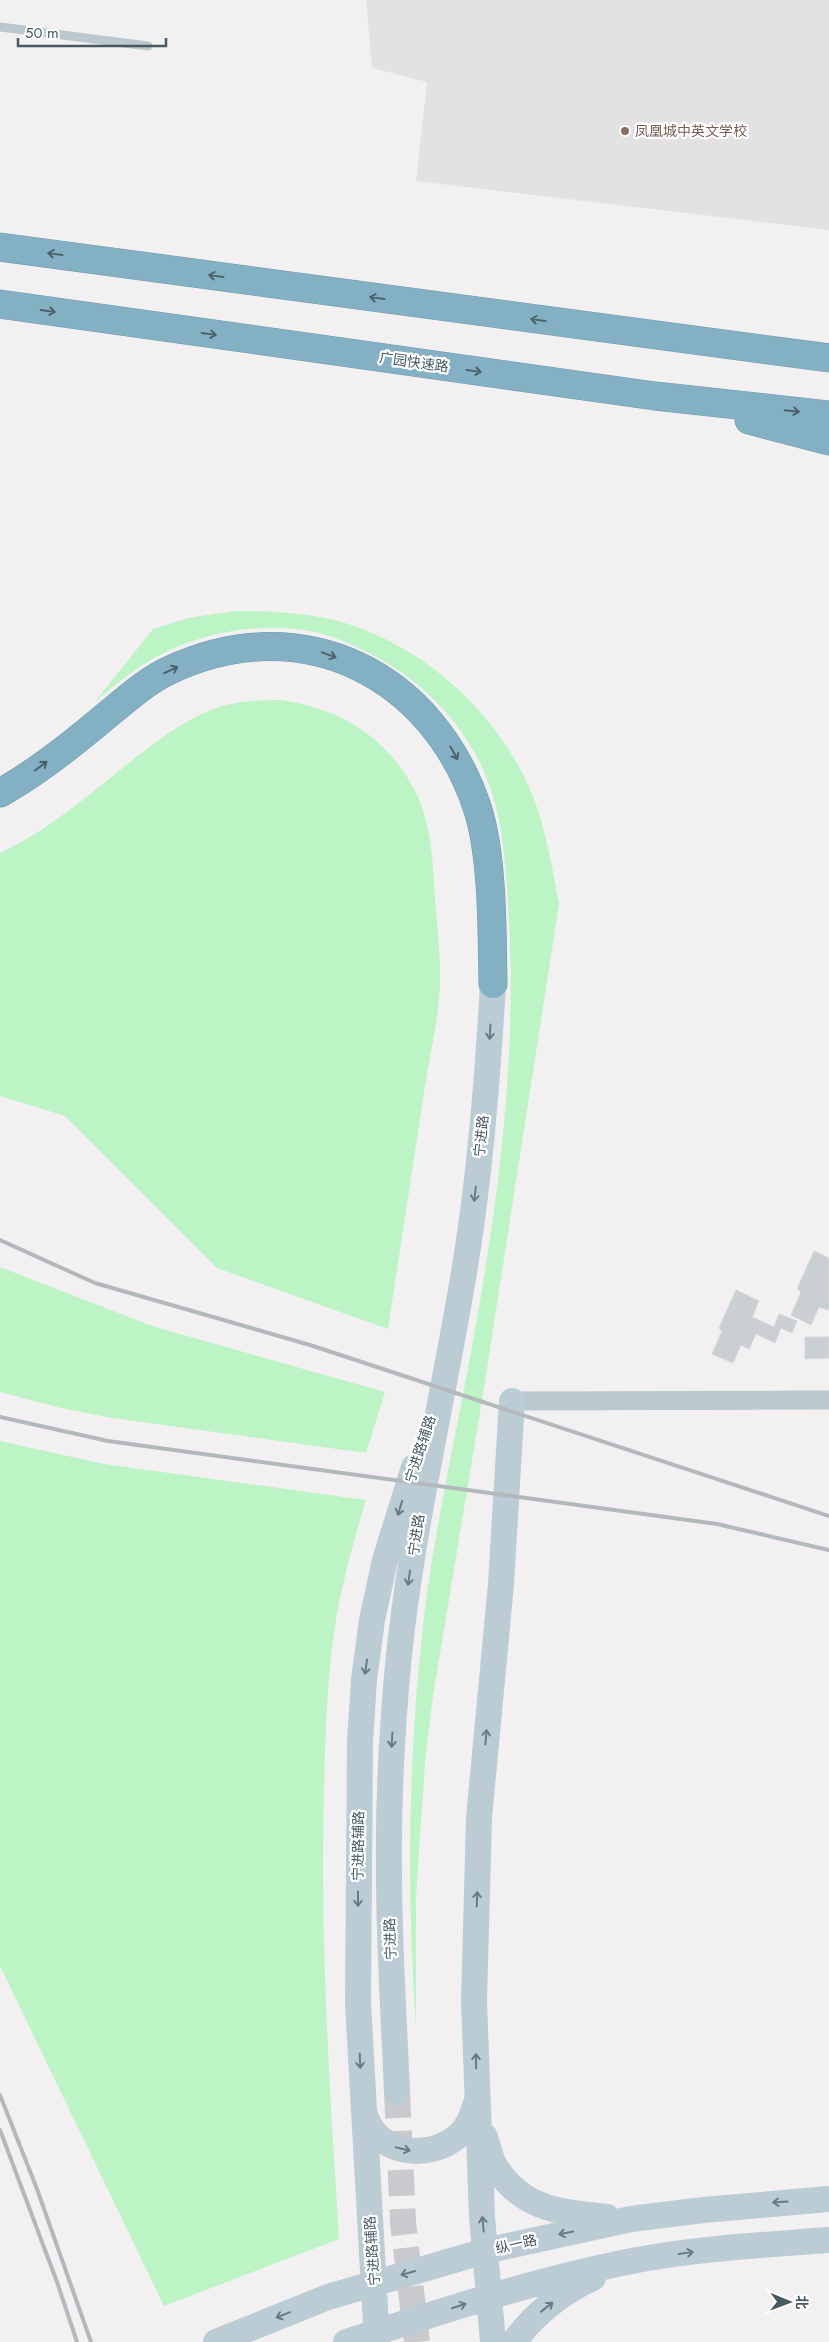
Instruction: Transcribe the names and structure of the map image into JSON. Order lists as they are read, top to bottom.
{
  "streets": {
    "highway": ["广园快速路"],
    "street": ["宁进路", "宁进路辅路", "纵一路"]
  },
  "crossings": [
    ["宁进路", "宁进路辅路"],
    ["宁进路辅路", "纵一路"]
  ],
  "places": ["凤凰城中英文学校"],
  "scale_bar": "50 m",
  "north": "right"
}
